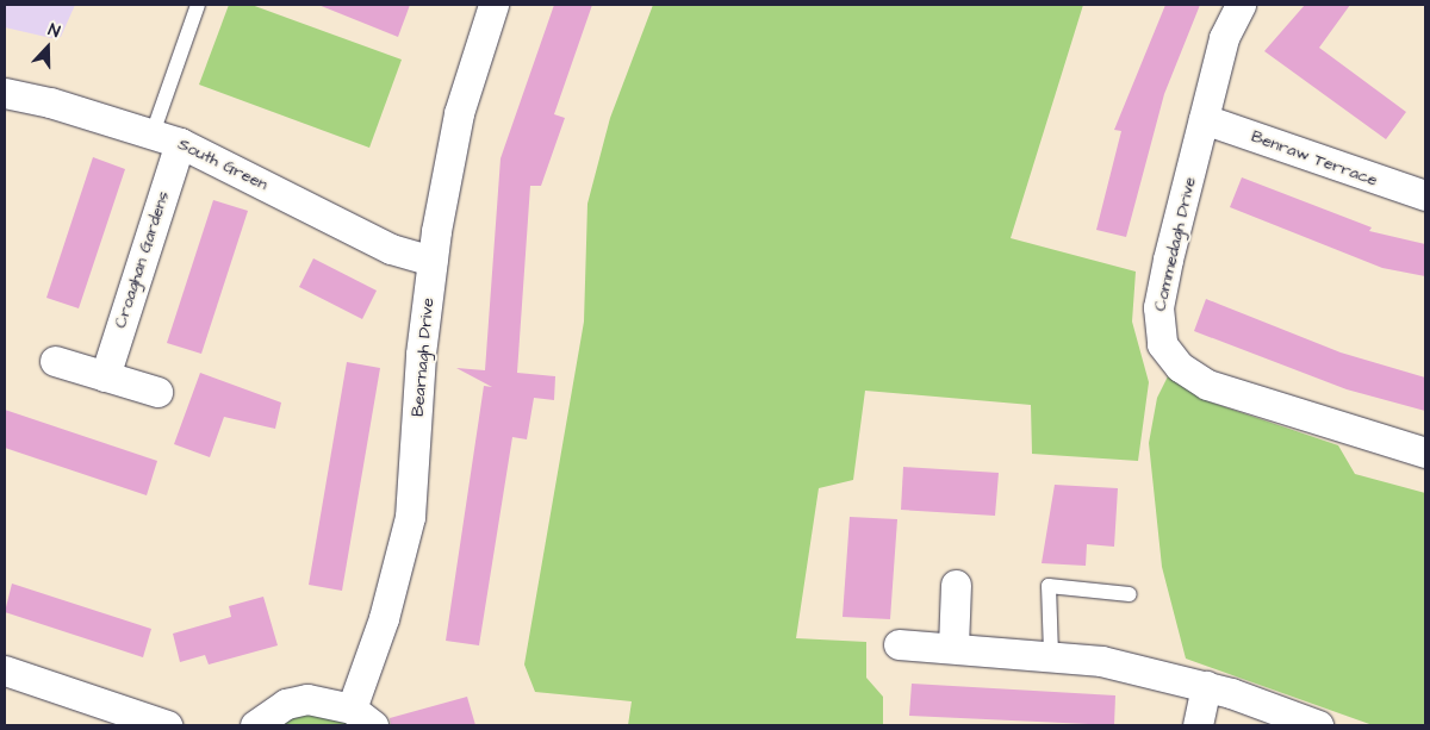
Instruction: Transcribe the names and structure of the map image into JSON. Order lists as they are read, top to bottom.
{
  "streets": {
    "street": [
      "Benraw Terrace",
      "South Green",
      "Commedagh Drive",
      "Croaghan Gardens",
      "Bearnagh Drive"
    ]
  },
  "crossings": [
    ["Benraw Terrace", "Commedagh Drive"],
    ["South Green", "Croaghan Gardens"],
    ["South Green", "Bearnagh Drive"]
  ],
  "north": "top"
}
